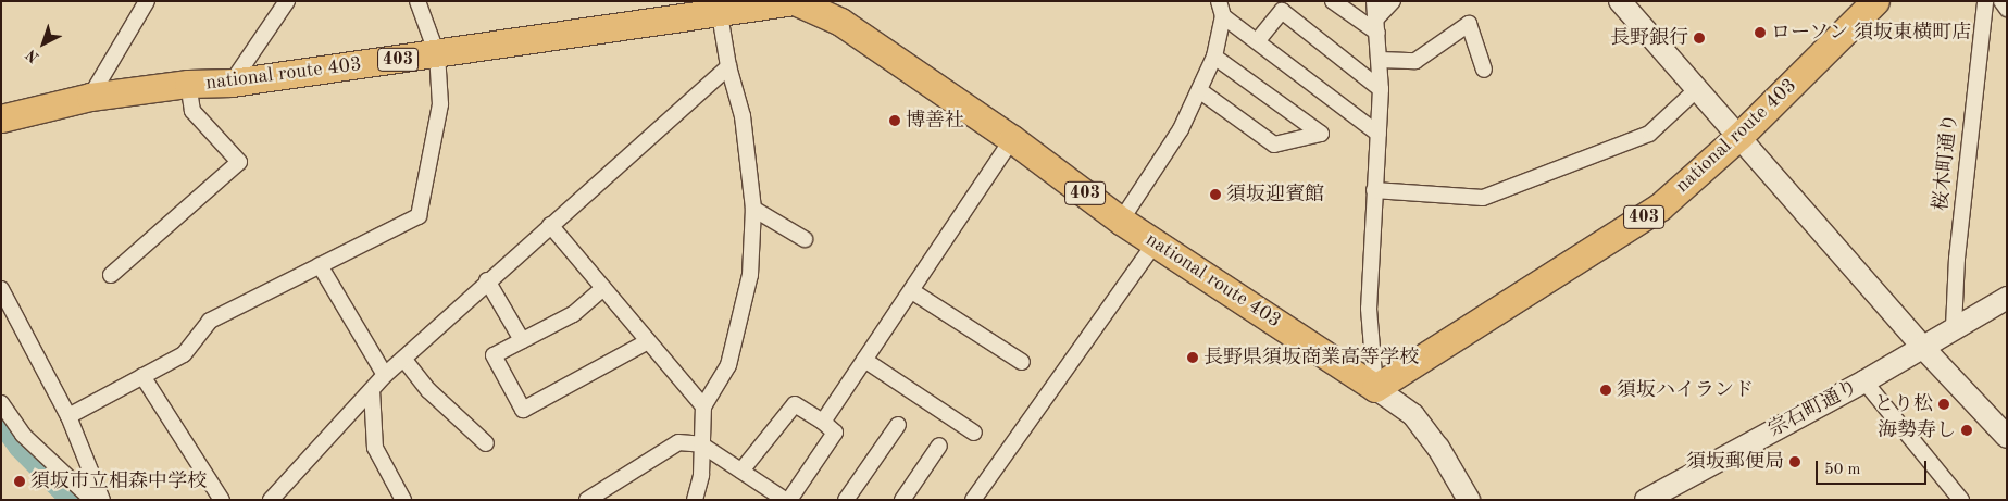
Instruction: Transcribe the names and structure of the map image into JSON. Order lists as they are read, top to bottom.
{
  "streets": {
    "highway": ["403", "national route 403"],
    "main road": ["宗石町通り"],
    "street": ["桜木町通り"]
  },
  "crossings": [
    ["桜木町通り", "宗石町通り"]
  ],
  "places": [
    "ローソン 須坂東横町店",
    "長野銀行",
    "博善社",
    "須坂迎賓館",
    "長野県須坂商業高等学校",
    "須坂ハイランド",
    "とり松",
    "海勢寿し",
    "須坂郵便局",
    "須坂市立相森中学校"
  ],
  "scale_bar": "50 m",
  "north": "bottom left"
}
